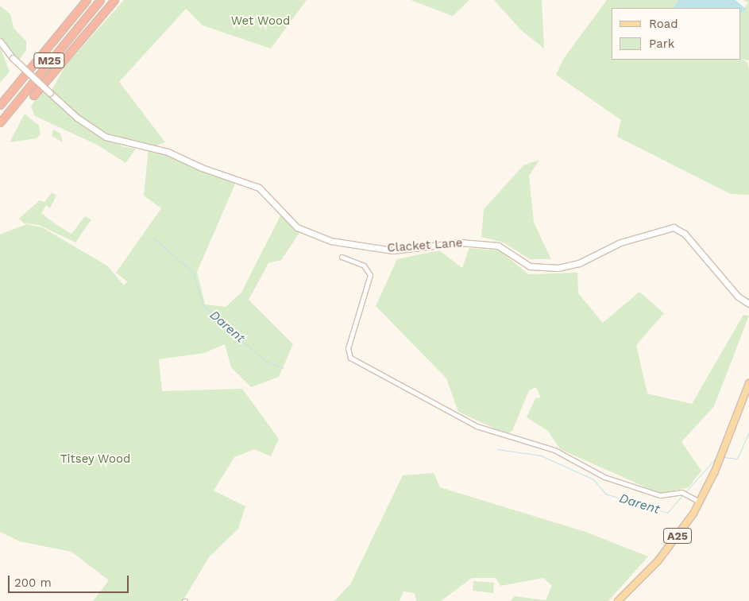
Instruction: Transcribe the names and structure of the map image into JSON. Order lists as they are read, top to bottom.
{
  "streets": {
    "highway": ["M25"],
    "main road": ["A25"],
    "street": ["Clacket Lane"]
  },
  "water": ["Darent"],
  "parks": ["Wet Wood", "Titsey Wood"],
  "legend": ["Road", "Park"],
  "scale_bar": "200 m"
}
